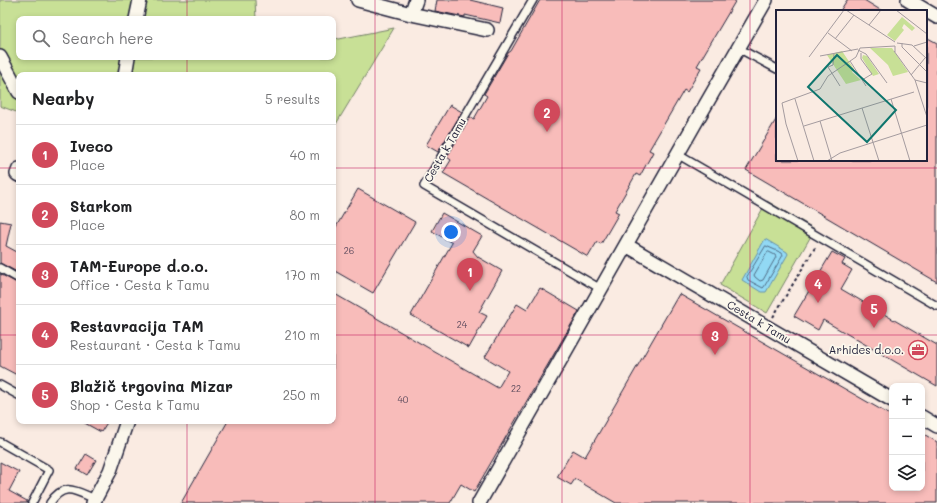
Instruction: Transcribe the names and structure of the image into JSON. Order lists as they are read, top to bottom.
{
  "streets": {
    "street": ["Cesta k Tamu"]
  },
  "places": {
    "office": ["Arhides d.o.o."]
  },
  "house_numbers": [
    "26",
    "24",
    "22",
    "40"
  ],
  "page": {
    "search": "Search here",
    "heading": ["Nearby", "5 results"],
    "pins": [
      "2",
      "1",
      "4",
      "5",
      "3"
    ],
    "list": [
      {
        "mark": "1",
        "name": "Iveco",
        "note": "Place",
        "value": "40 m"
      },
      {
        "mark": "2",
        "name": "Starkom",
        "note": "Place",
        "value": "80 m"
      },
      {
        "mark": "3",
        "name": "TAM-Europe d.o.o.",
        "note": "Office · Cesta k Tamu",
        "value": "170 m"
      },
      {
        "mark": "4",
        "name": "Restavracija TAM",
        "note": "Restaurant · Cesta k Tamu",
        "value": "210 m"
      },
      {
        "mark": "5",
        "name": "Blažič trgovina Mizar",
        "note": "Shop · Cesta k Tamu",
        "value": "250 m"
      }
    ],
    "map_buttons": ["+", "−"]
  }
}
